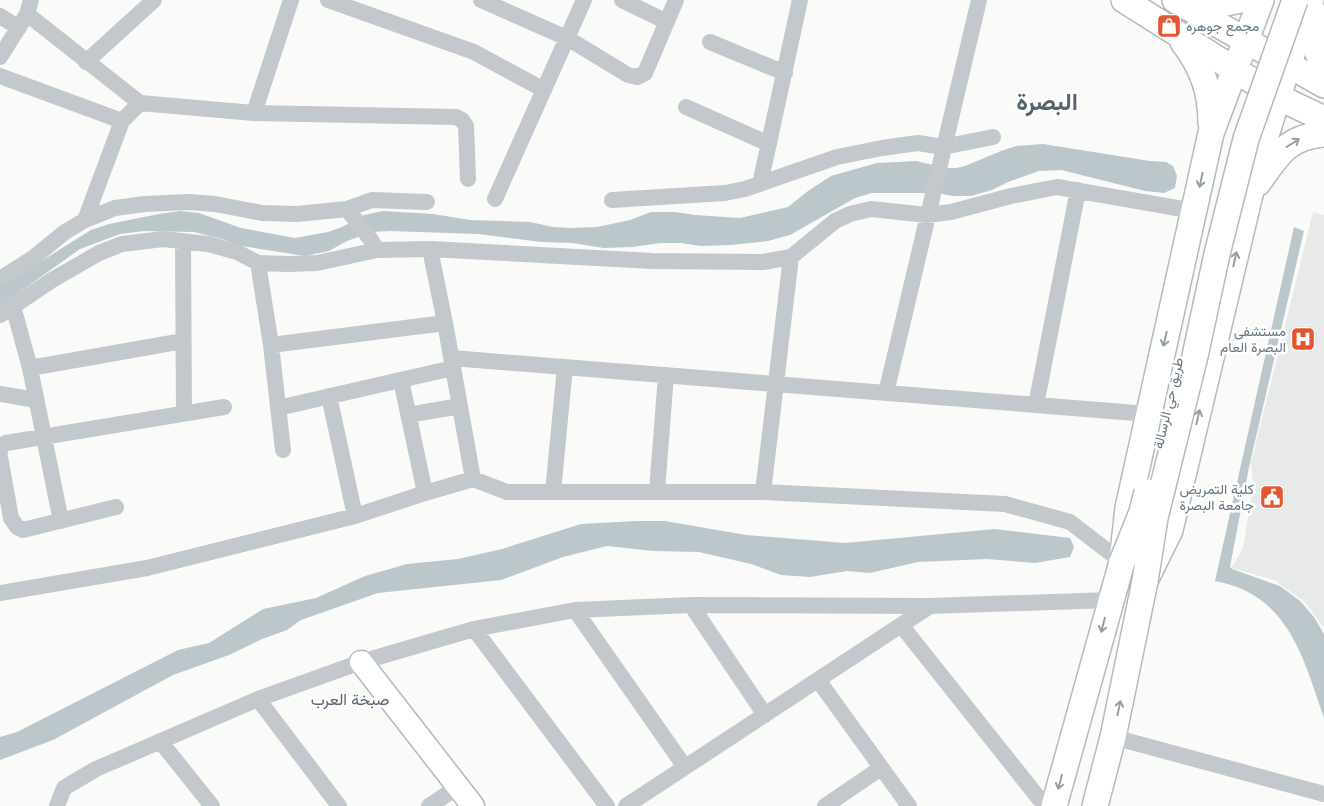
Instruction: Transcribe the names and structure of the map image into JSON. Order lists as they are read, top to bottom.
{
  "streets": {
    "main road": ["طريق حي الرسالة"]
  },
  "districts": ["البصرة", "صبخة العرب"],
  "places": {
    "shop": ["مجمع جوهره"],
    "hospital": ["مستشفى البصرة العام"],
    "public building": ["كلية التمريض جامعة البصرة"]
  }
}
